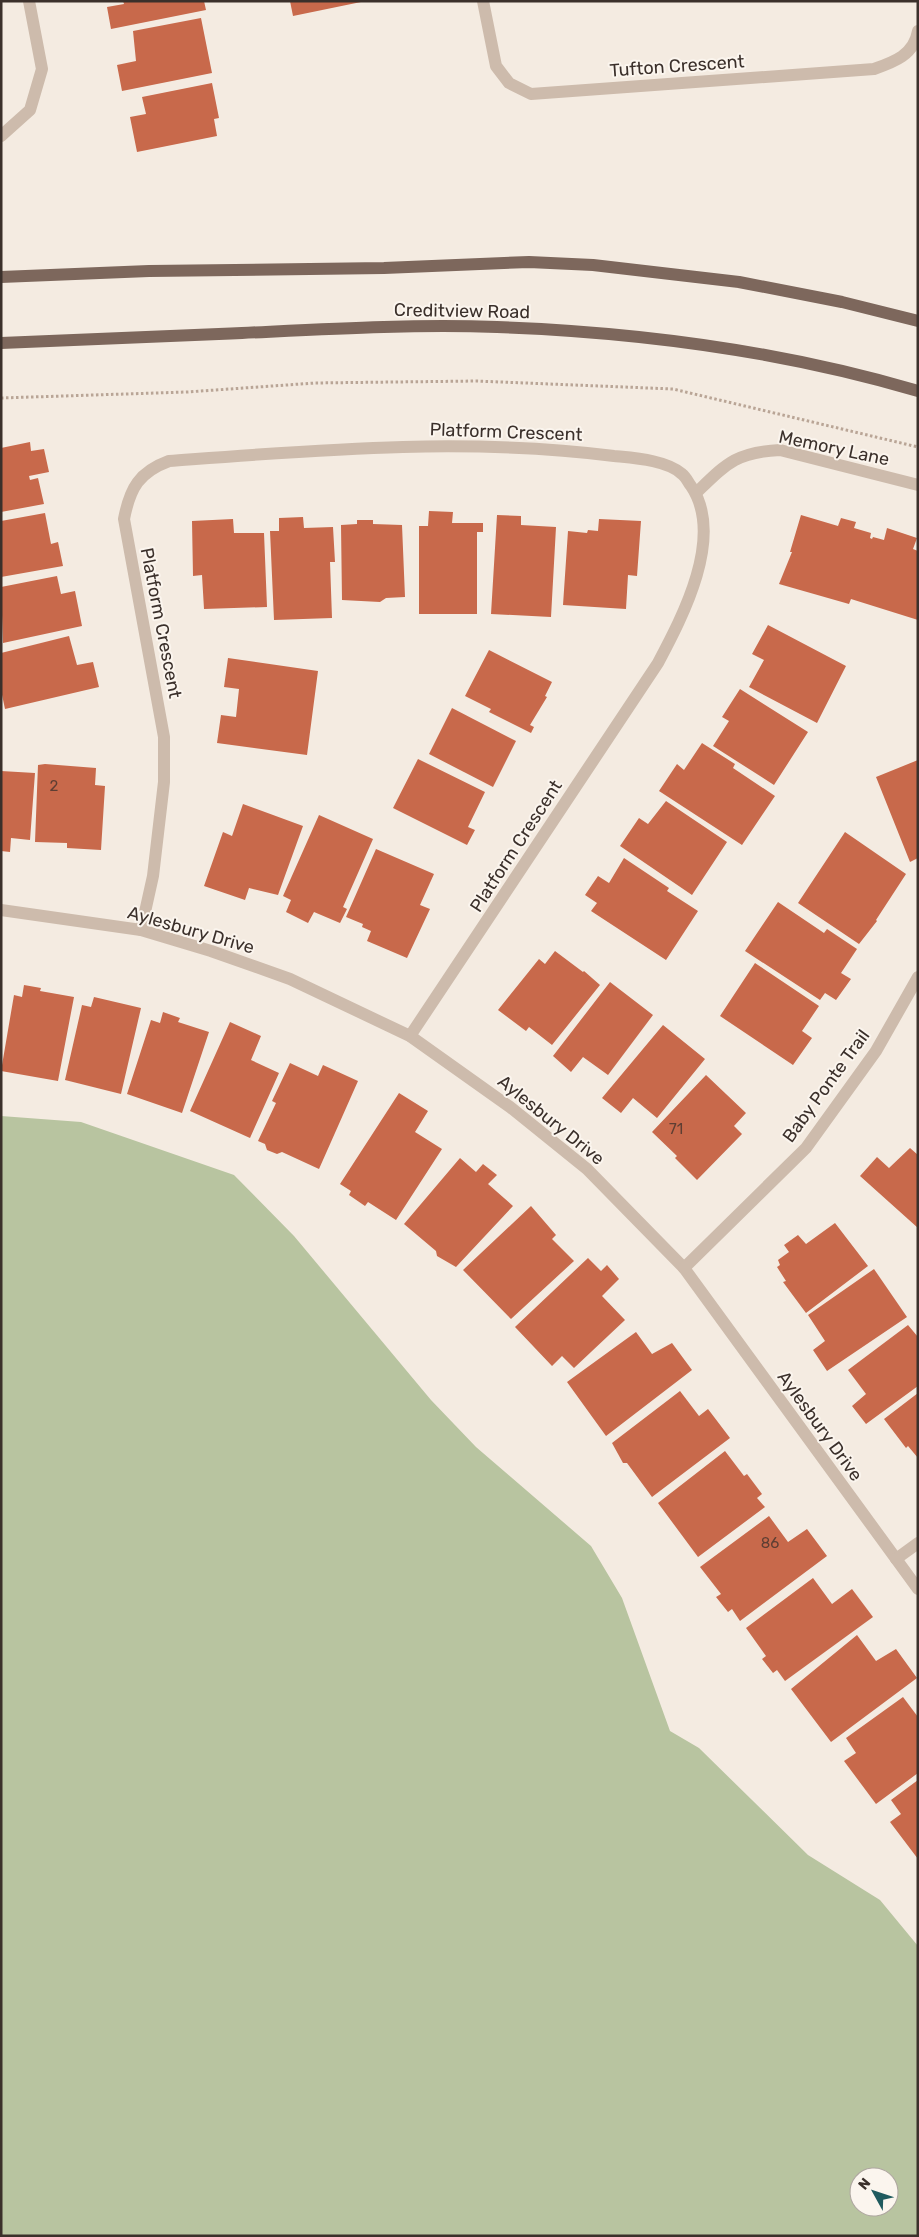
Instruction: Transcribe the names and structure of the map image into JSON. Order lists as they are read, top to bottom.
{
  "streets": {
    "main road": ["Creditview Road"],
    "street": [
      "Tufton Crescent",
      "Platform Crescent",
      "Memory Lane",
      "Aylesbury Drive",
      "Baby Ponte Trail"
    ]
  },
  "crossings": [
    ["Platform Crescent", "Memory Lane"],
    ["Platform Crescent", "Aylesbury Drive"],
    ["Aylesbury Drive", "Baby Ponte Trail"]
  ],
  "house_numbers": ["2", "71", "86"],
  "north": "top left"
}
